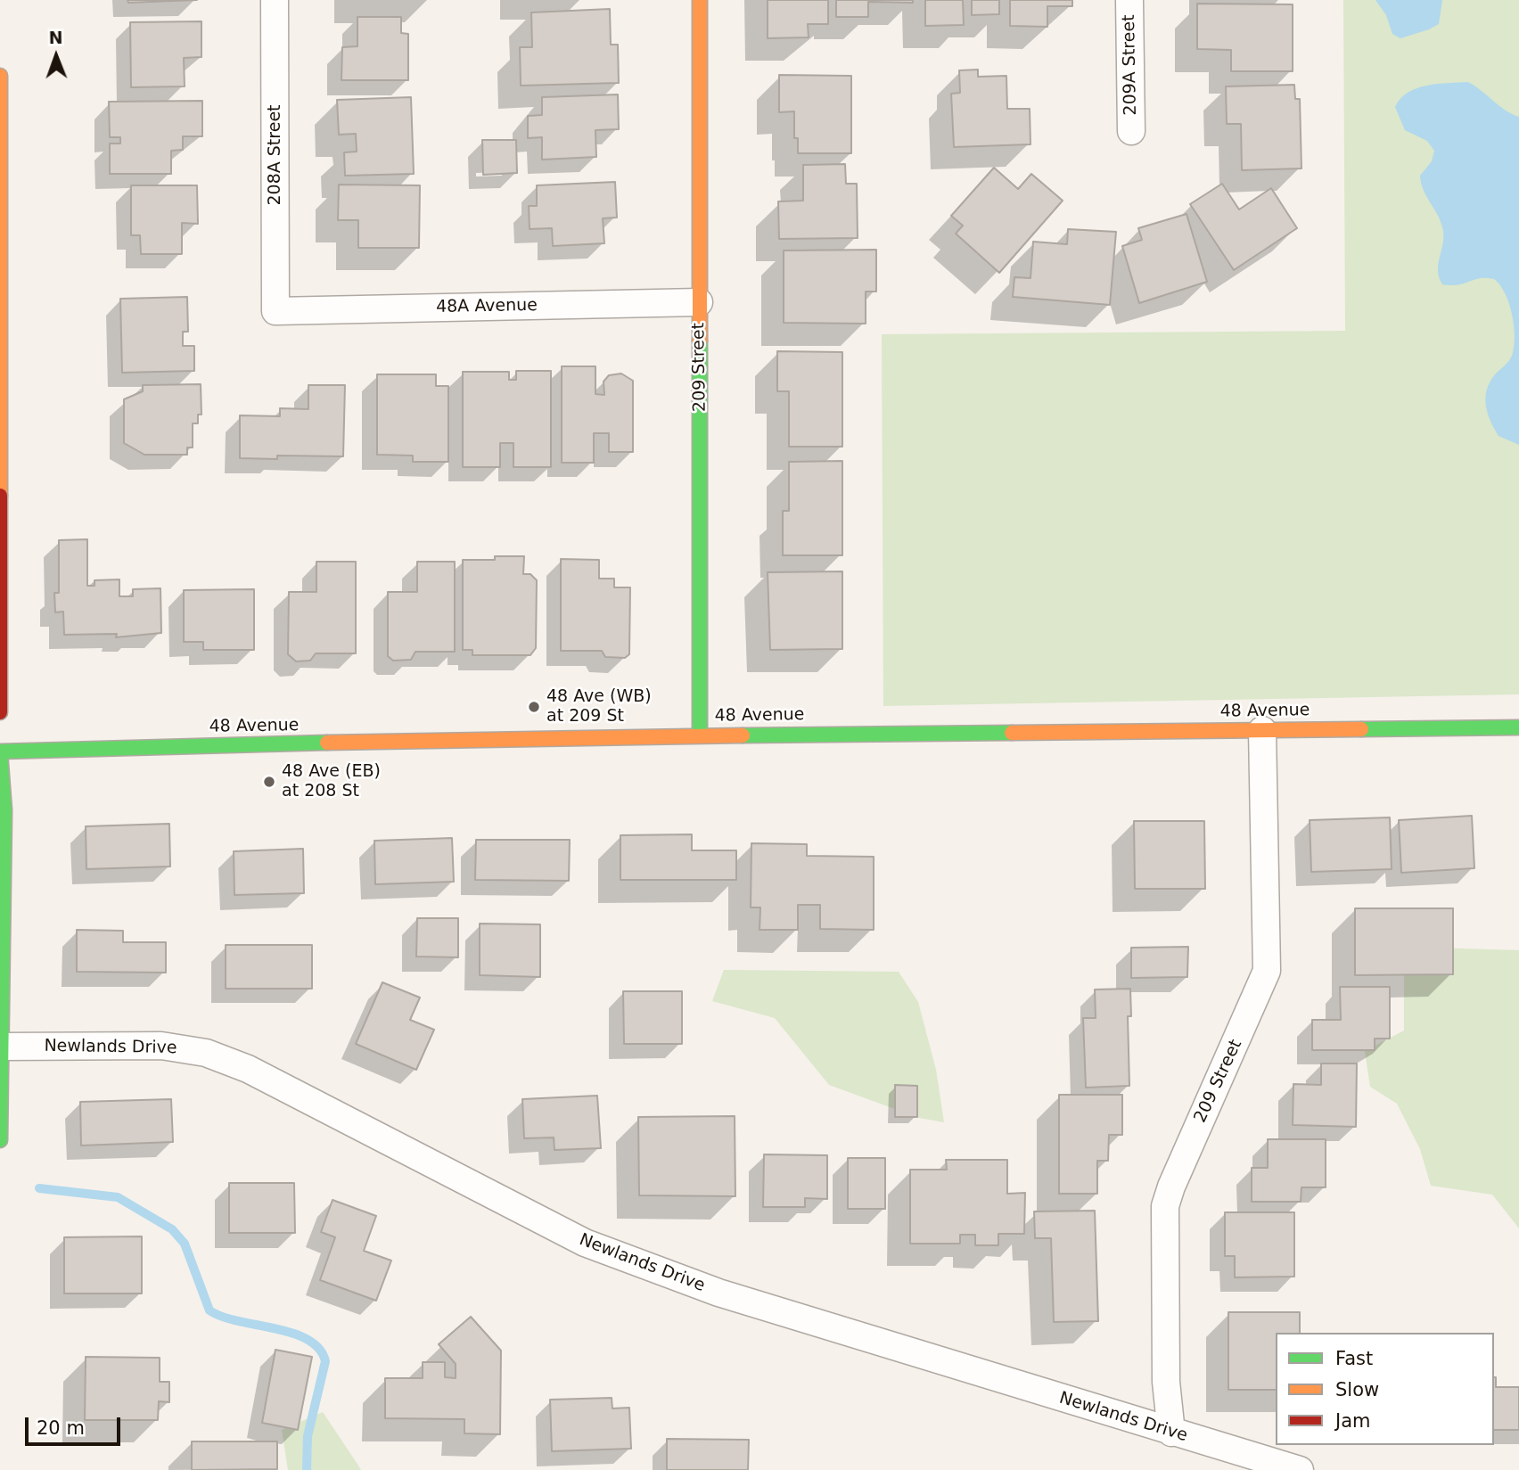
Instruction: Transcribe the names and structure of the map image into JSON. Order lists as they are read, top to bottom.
{
  "streets": {
    "main road": ["209 Street", "48 Avenue"],
    "street": [
      "209A Street",
      "208A Street",
      "48A Avenue",
      "Newlands Drive"
    ]
  },
  "crossings": [
    ["208A Street", "48A Avenue"],
    ["48A Avenue", "209 Street"],
    ["209 Street", "48 Avenue"],
    ["209 Street", "Newlands Drive"]
  ],
  "places": ["48 Ave (WB) at 209 St", "48 Ave (EB) at 208 St"],
  "legend": ["Fast", "Slow", "Jam"],
  "scale_bar": "20 m",
  "north": "top"
}
